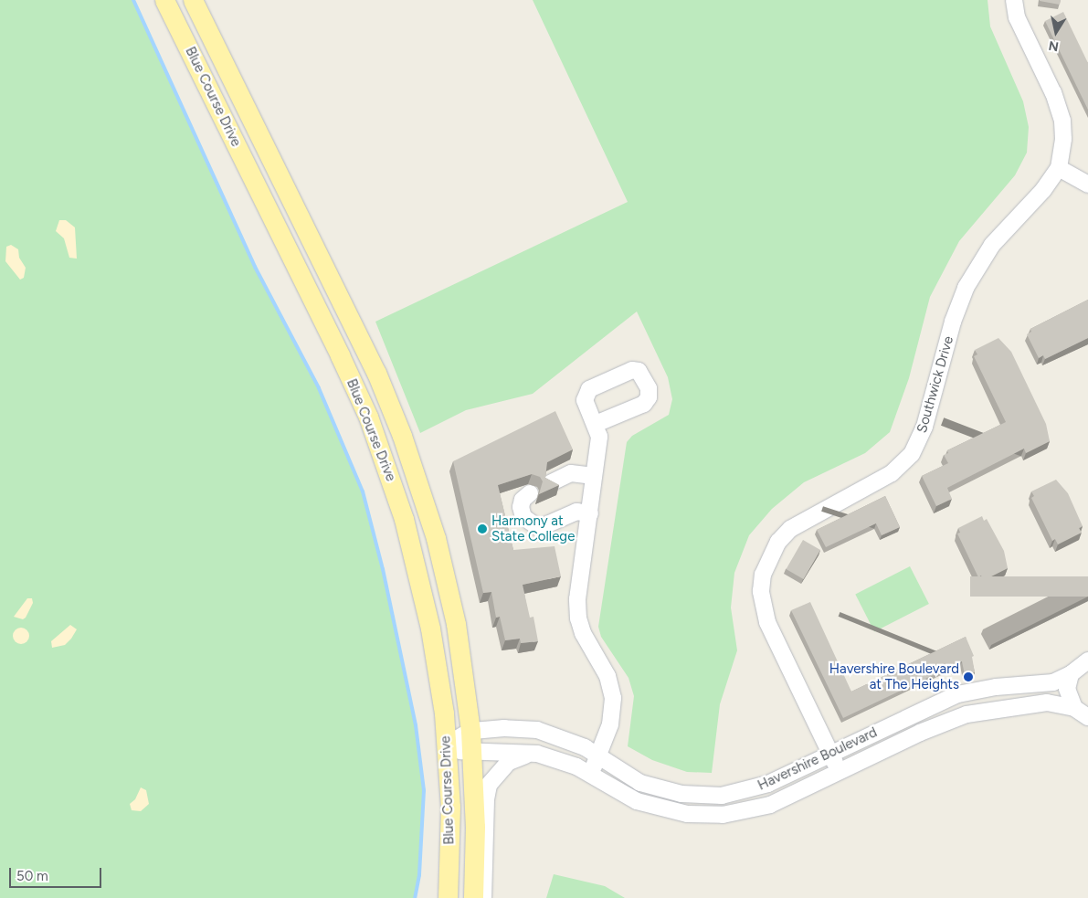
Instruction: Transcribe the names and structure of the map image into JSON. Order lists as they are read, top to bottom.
{
  "streets": {
    "main road": ["Blue Course Drive"],
    "street": ["Southwick Drive", "Havershire Boulevard"]
  },
  "crossings": [
    ["Blue Course Drive", "Havershire Boulevard"],
    ["Southwick Drive", "Havershire Boulevard"]
  ],
  "places": ["Harmony at State College", "Havershire Boulevard at The Heights"],
  "scale_bar": "50 m",
  "north": "bottom"
}
